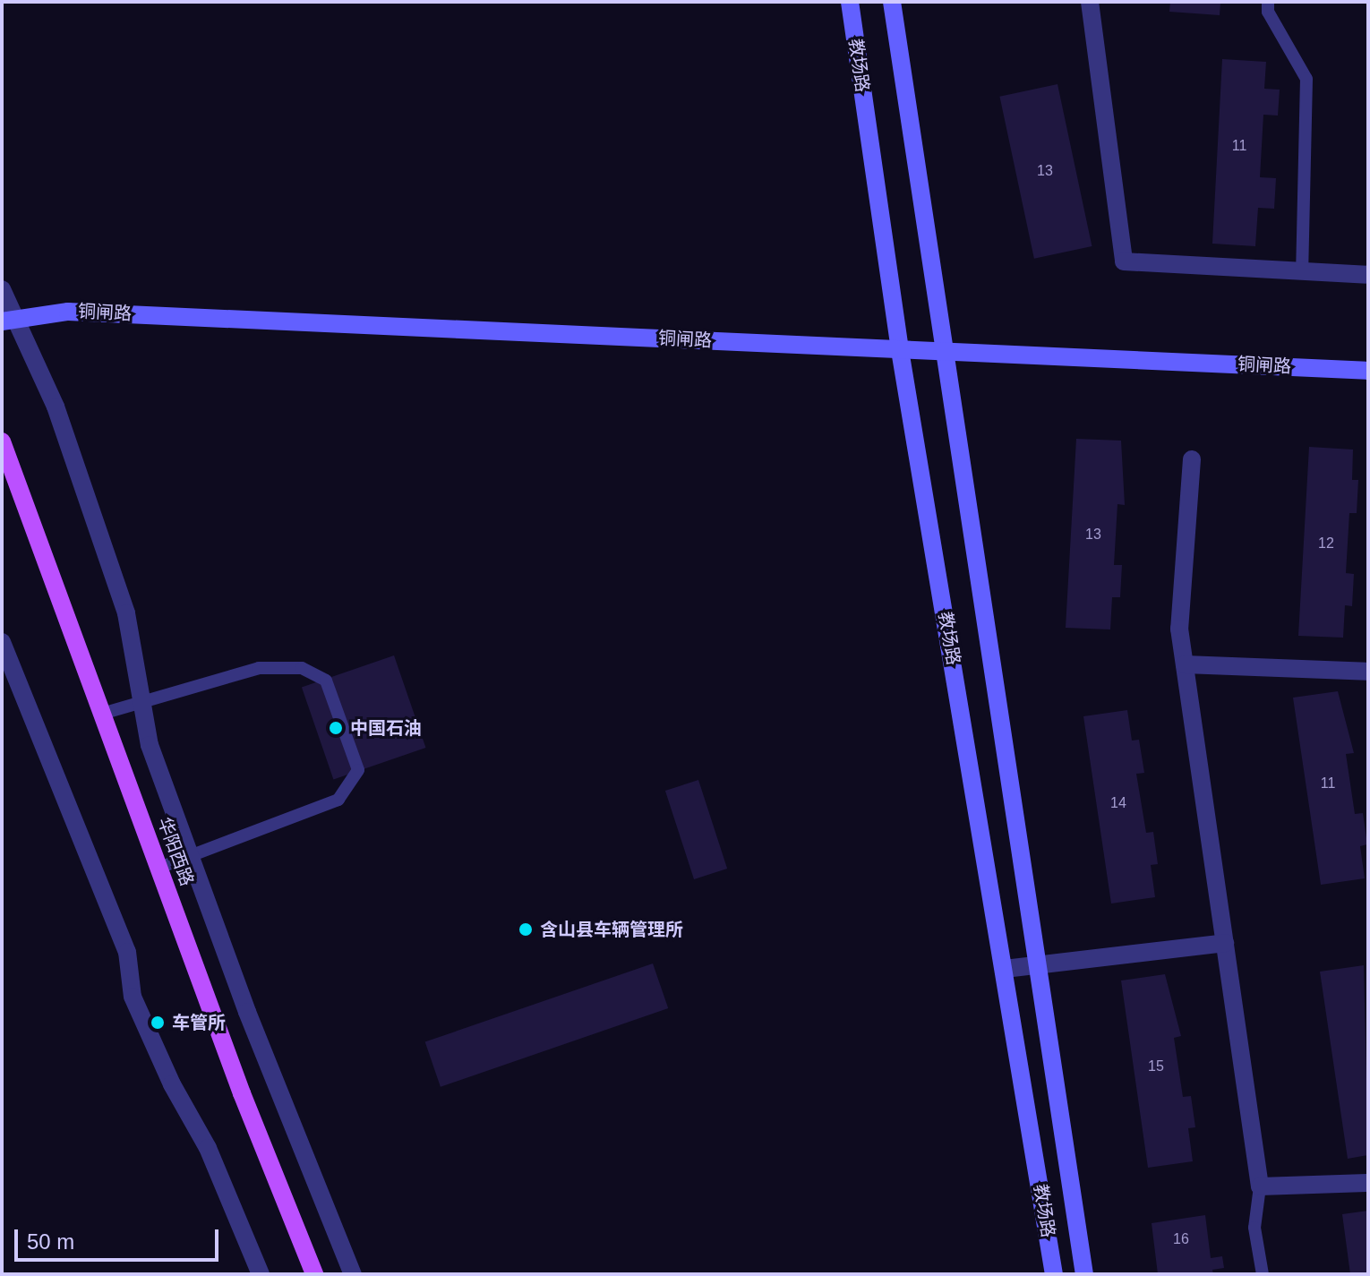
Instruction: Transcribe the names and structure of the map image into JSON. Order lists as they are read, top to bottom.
{
  "streets": {
    "main road": ["教场路", "铜闸路", "华阳西路"]
  },
  "crossings": [
    ["教场路", "铜闸路"]
  ],
  "places": ["中国石油", "含山县车辆管理所", "车管所"],
  "house_numbers": [
    "11",
    "13",
    "13",
    "12",
    "11",
    "14",
    "15",
    "16"
  ],
  "scale_bar": "50 m"
}
